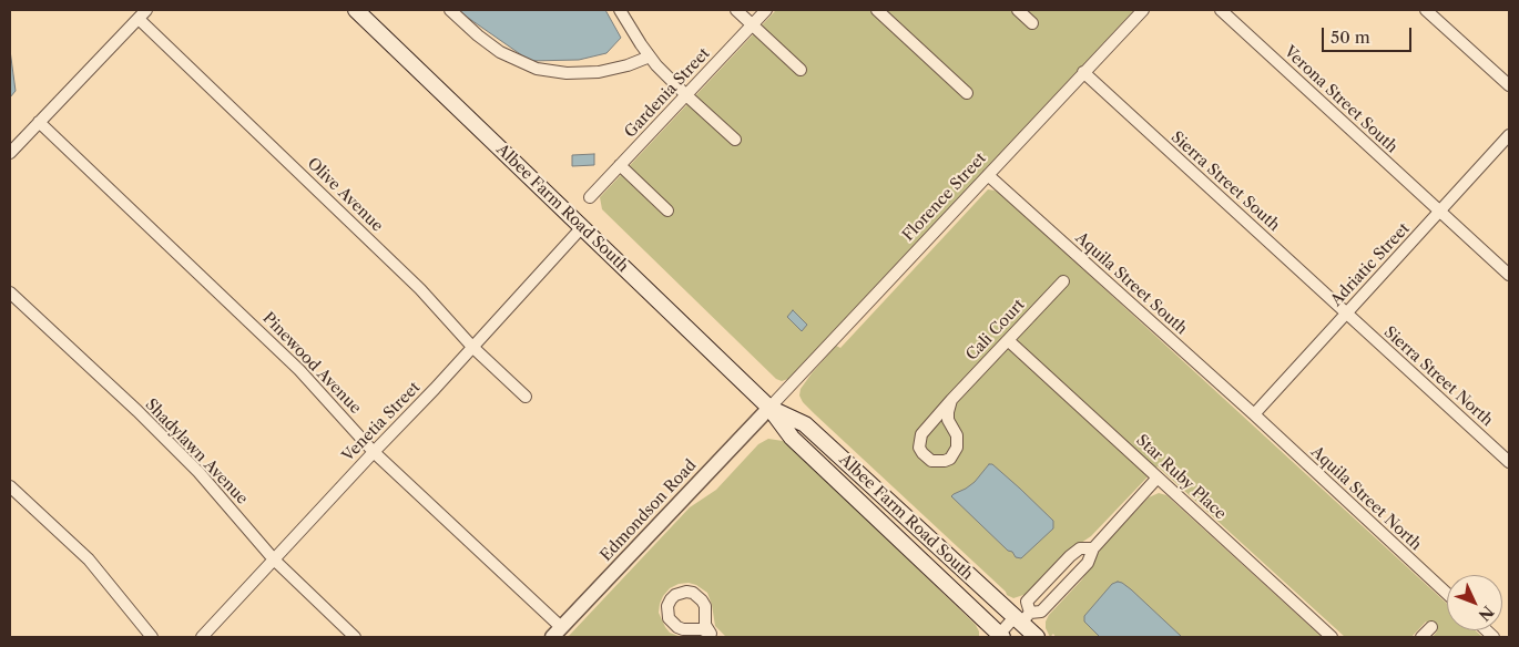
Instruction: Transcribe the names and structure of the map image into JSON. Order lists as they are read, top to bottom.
{
  "streets": {
    "main road": ["Albee Farm Road South"],
    "street": [
      "Gardenia Street",
      "Verona Street South",
      "Sierra Street South",
      "Olive Avenue",
      "Florence Street",
      "Adriatic Street",
      "Aquila Street South",
      "Cali Court",
      "Pinewood Avenue",
      "Sierra Street North",
      "Venetia Street",
      "Shadylawn Avenue",
      "Star Ruby Place",
      "Aquila Street North",
      "Edmondson Road"
    ]
  },
  "crossings": [
    ["Verona Street South", "Adriatic Street"],
    ["Sierra Street South", "Florence Street"],
    ["Sierra Street South", "Adriatic Street"],
    ["Sierra Street South", "Sierra Street North"],
    ["Olive Avenue", "Venetia Street"],
    ["Florence Street", "Albee Farm Road South"],
    ["Florence Street", "Aquila Street South"],
    ["Florence Street", "Edmondson Road"],
    ["Albee Farm Road South", "Venetia Street"],
    ["Albee Farm Road South", "Edmondson Road"],
    ["Adriatic Street", "Aquila Street South"],
    ["Adriatic Street", "Sierra Street North"],
    ["Adriatic Street", "Aquila Street North"],
    ["Aquila Street South", "Aquila Street North"],
    ["Cali Court", "Star Ruby Place"],
    ["Pinewood Avenue", "Venetia Street"],
    ["Pinewood Avenue", "Edmondson Road"],
    ["Venetia Street", "Shadylawn Avenue"]
  ],
  "scale_bar": "50 m",
  "north": "bottom right"
}
